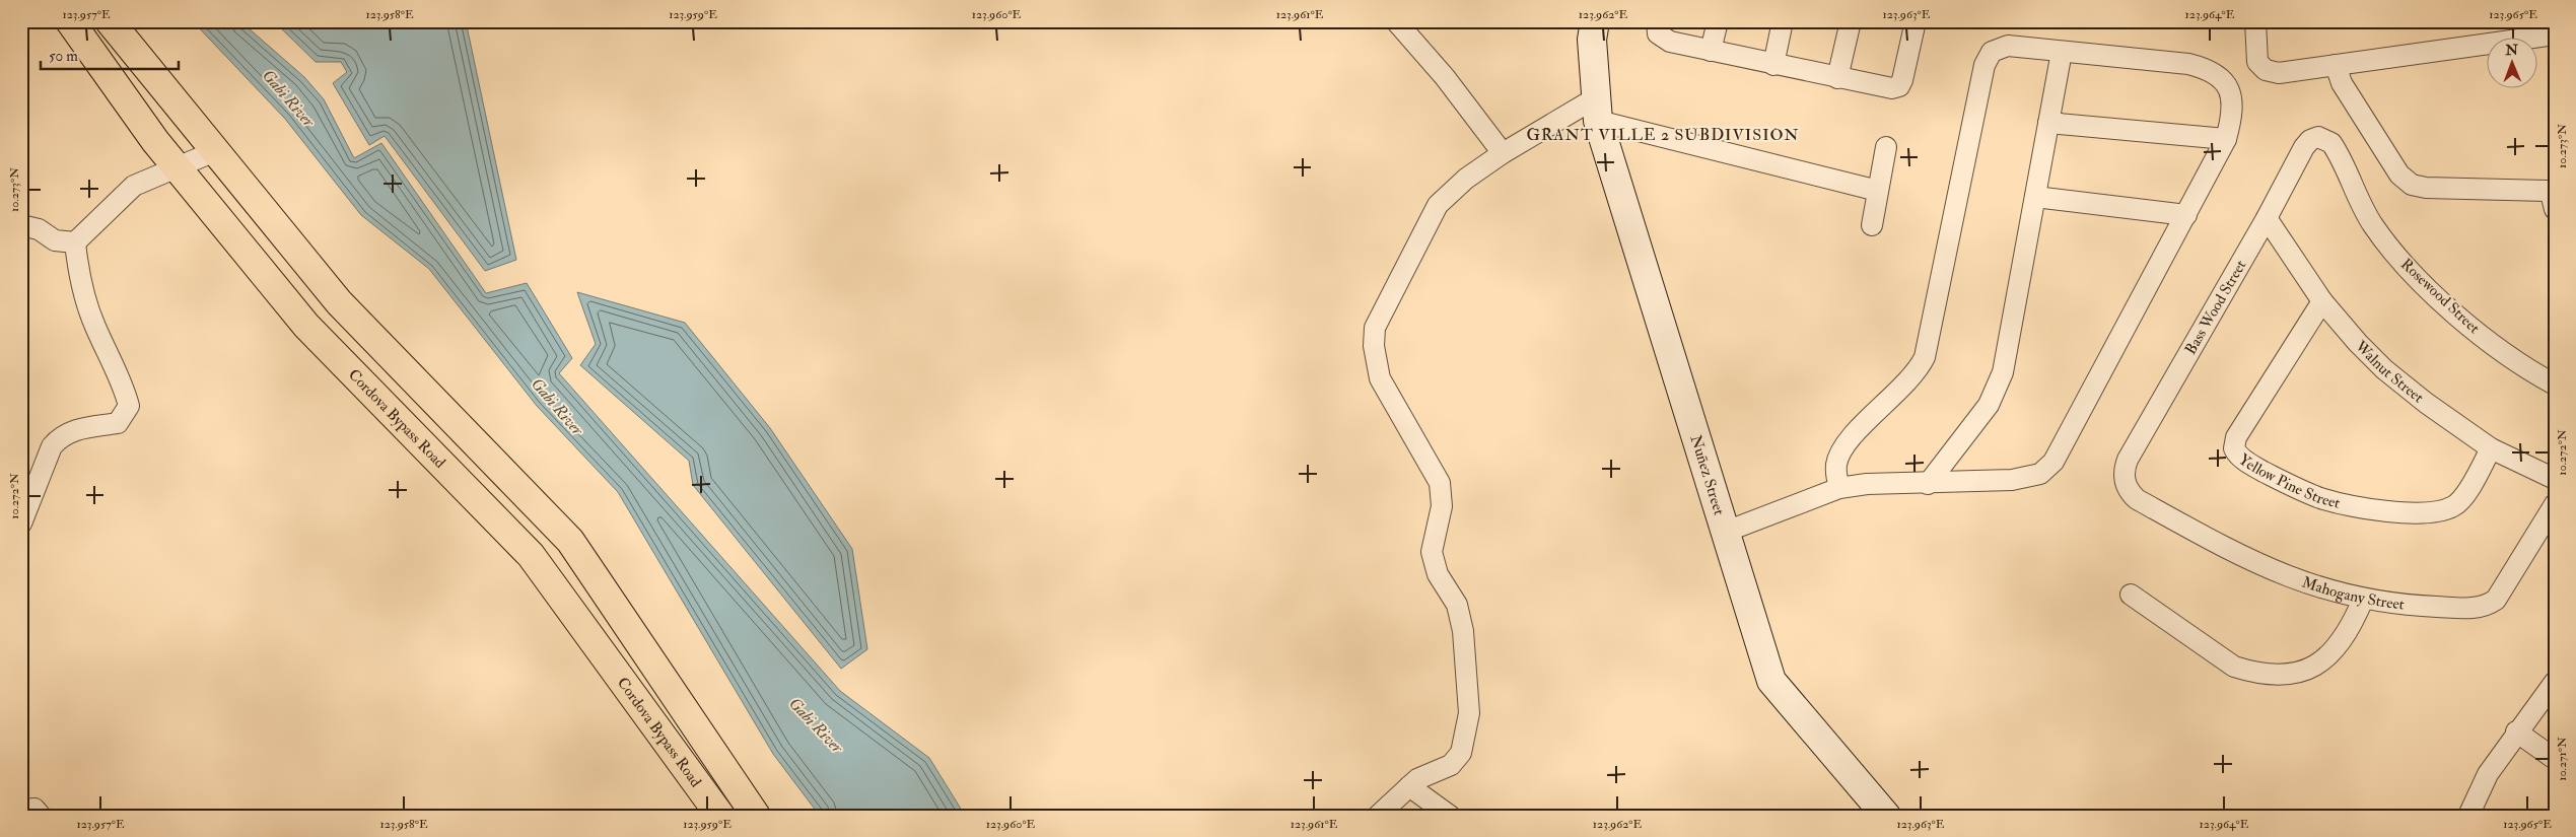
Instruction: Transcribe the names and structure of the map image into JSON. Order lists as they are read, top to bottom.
{
  "streets": {
    "main road": ["Cordova Bypass Road"],
    "street": [
      "Rosewood Street",
      "Bass Wood Street",
      "Walnut Street",
      "Nuñez Street",
      "Yellow Pine Street",
      "Mahogany Street"
    ]
  },
  "crossings": [
    ["Rosewood Street", "Bass Wood Street"],
    ["Bass Wood Street", "Walnut Street"],
    ["Bass Wood Street", "Mahogany Street"],
    ["Walnut Street", "Yellow Pine Street"]
  ],
  "districts": ["GRANT VILLE 2 SUBDIVISION"],
  "water": ["Gabi River"],
  "scale_bar": "50 m",
  "north": "top",
  "coordinates": [
    "123.957°E",
    "123.958°E",
    "123.959°E",
    "123.960°E",
    "123.961°E",
    "123.962°E",
    "123.963°E",
    "123.964°E",
    "123.965°E",
    "10.273°N",
    "10.272°N",
    "10.271°N"
  ]
}
